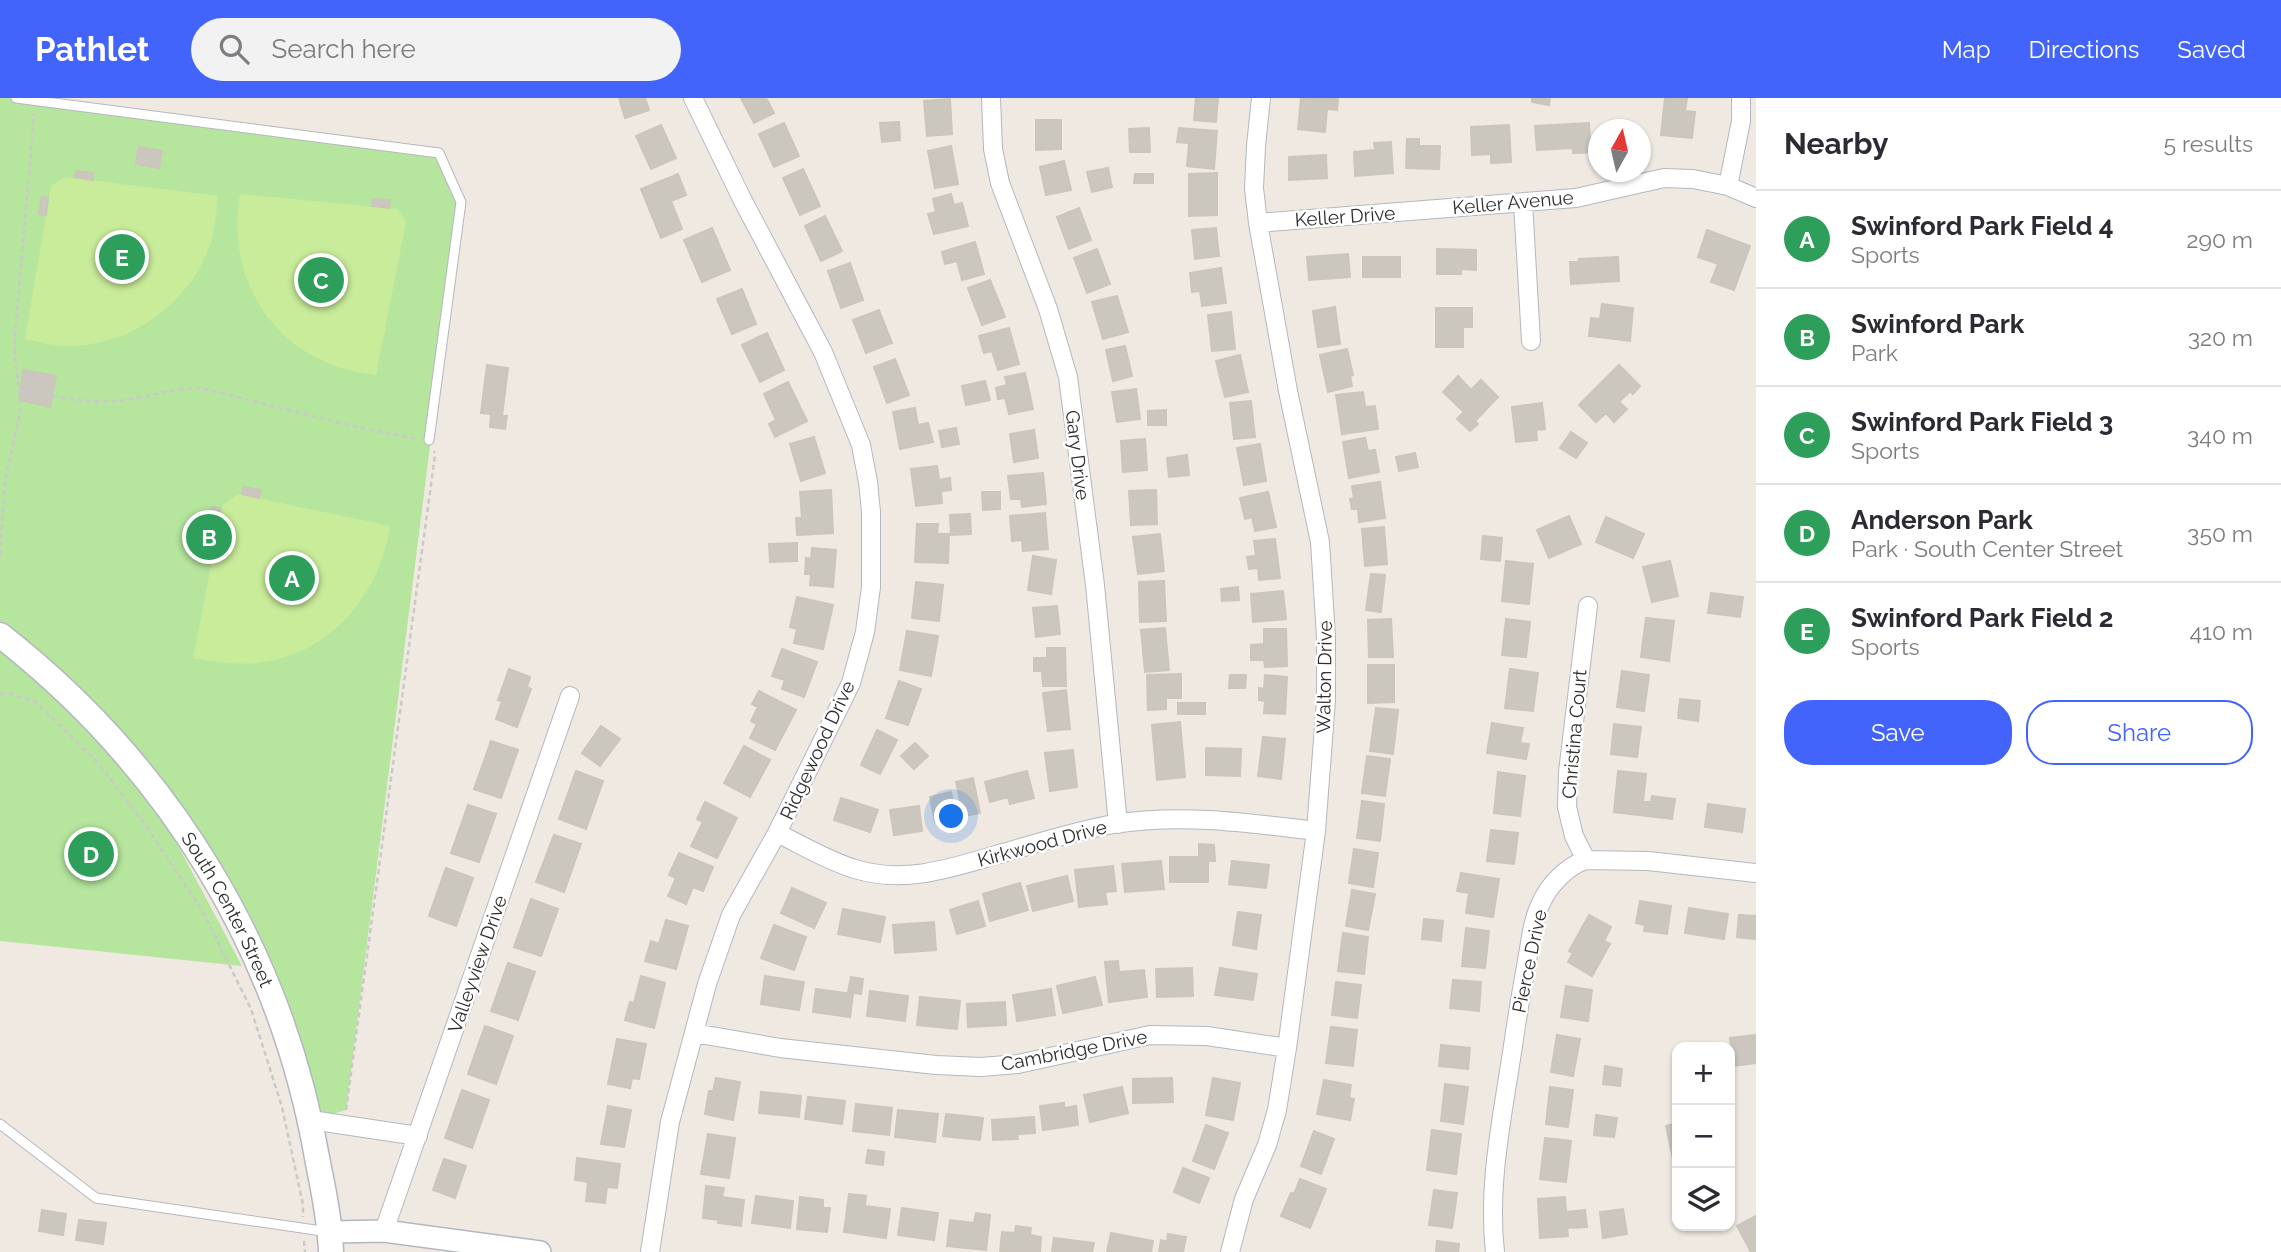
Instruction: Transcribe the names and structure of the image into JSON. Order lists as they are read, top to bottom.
{
  "streets": {
    "main road": ["South Center Street"],
    "street": [
      "Keller Avenue",
      "Keller Drive",
      "Gary Drive",
      "Walton Drive",
      "Christina Court",
      "Ridgewood Drive",
      "Kirkwood Drive",
      "Pierce Drive",
      "Valleyview Drive",
      "Cambridge Drive"
    ]
  },
  "crossings": [
    ["Keller Avenue", "Keller Drive"],
    ["Keller Drive", "Walton Drive"],
    ["Gary Drive", "Kirkwood Drive"],
    ["Walton Drive", "Kirkwood Drive"],
    ["Walton Drive", "Cambridge Drive"],
    ["Christina Court", "Pierce Drive"],
    ["Ridgewood Drive", "Kirkwood Drive"],
    ["Ridgewood Drive", "Cambridge Drive"]
  ],
  "north": "top",
  "page": {
    "header": "Pathlet",
    "search": "Search here",
    "nav": ["Map", "Directions", "Saved"],
    "heading": ["Nearby", "5 results"],
    "list": [
      {
        "mark": "A",
        "name": "Swinford Park Field 4",
        "note": "Sports",
        "value": "290 m"
      },
      {
        "mark": "B",
        "name": "Swinford Park",
        "note": "Park",
        "value": "320 m"
      },
      {
        "mark": "C",
        "name": "Swinford Park Field 3",
        "note": "Sports",
        "value": "340 m"
      },
      {
        "mark": "D",
        "name": "Anderson Park",
        "note": "Park · South Center Street",
        "value": "350 m"
      },
      {
        "mark": "E",
        "name": "Swinford Park Field 2",
        "note": "Sports",
        "value": "410 m"
      }
    ],
    "pins": [
      "E",
      "C",
      "B",
      "A",
      "D"
    ],
    "buttons": ["Save", "Share"],
    "map_buttons": ["+", "−"]
  }
}
